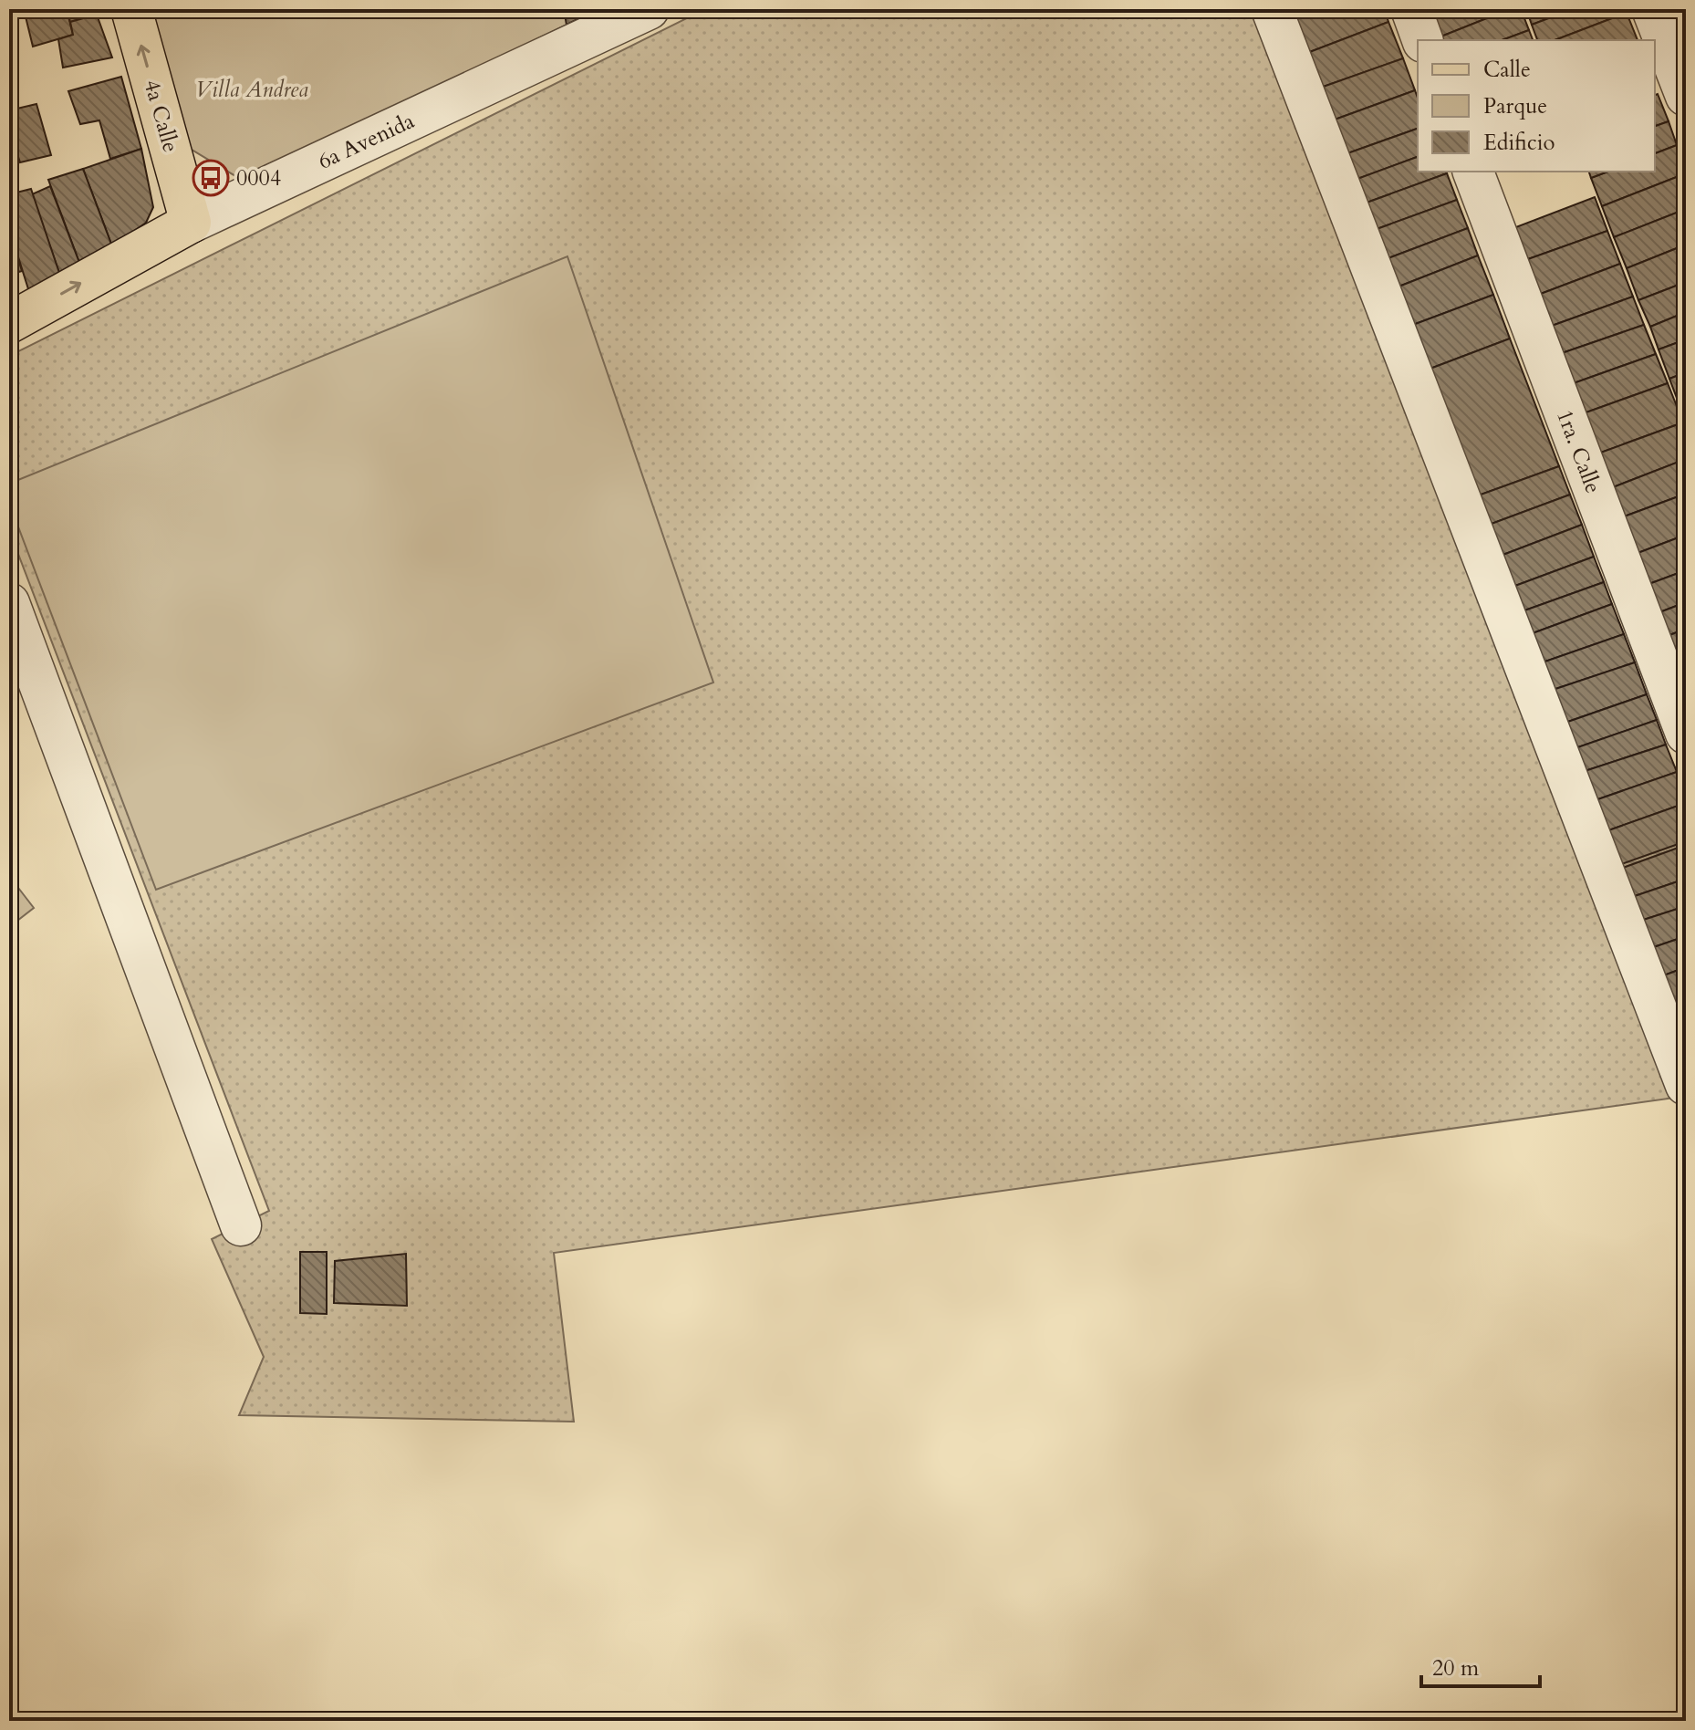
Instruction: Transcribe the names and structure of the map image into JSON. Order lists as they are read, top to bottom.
{
  "streets": {
    "main road": ["4a Calle", "6a Avenida"],
    "street": ["1ra. Calle"]
  },
  "crossings": [
    ["4a Calle", "6a Avenida"]
  ],
  "one_way": ["4a Calle"],
  "parks": ["Villa Andrea"],
  "places": {
    "bus stop": ["0004"]
  },
  "legend": ["Calle", "Parque", "Edificio"],
  "scale_bar": "20 m"
}
